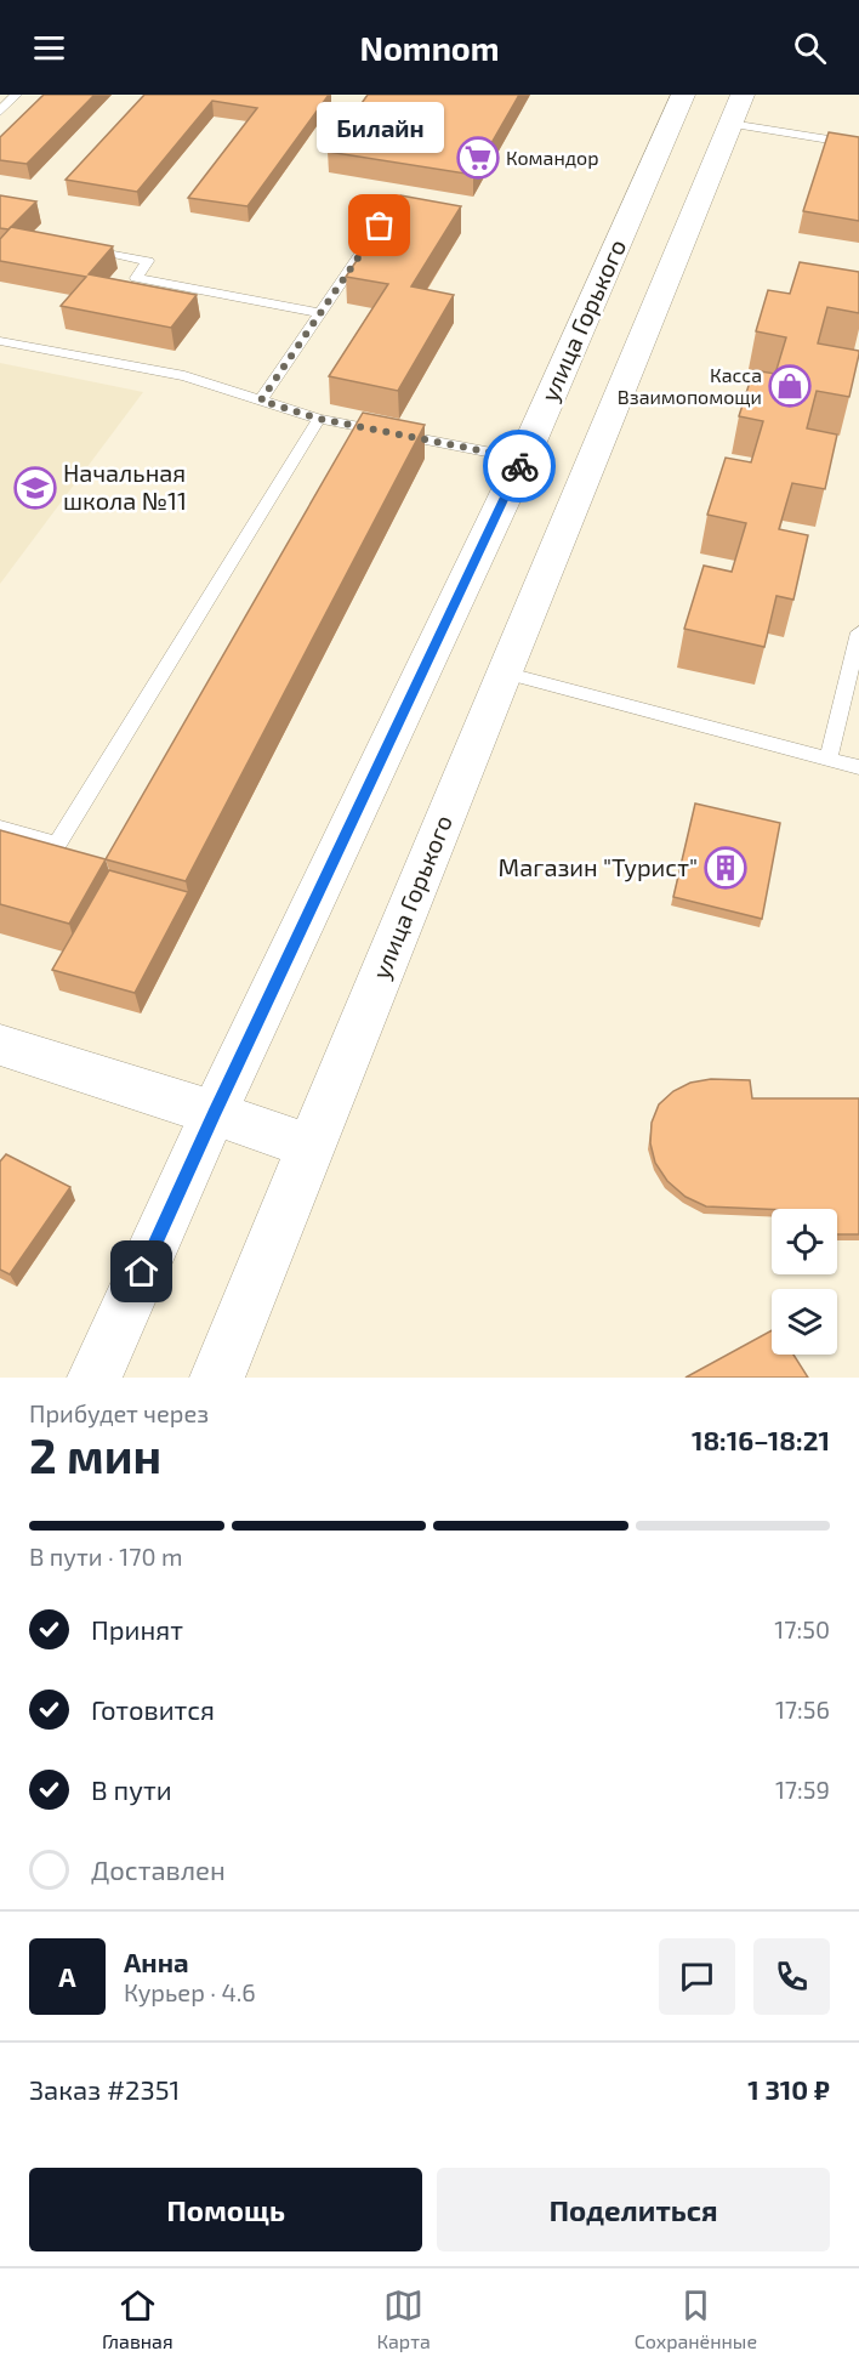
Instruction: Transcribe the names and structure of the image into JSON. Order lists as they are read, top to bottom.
{
  "streets": {
    "main road": ["улица Горького"]
  },
  "places": {
    "supermarket": ["Командор"],
    "other": ["Билайн"],
    "shop": ["Касса Взаимопомощи"],
    "school or university": ["Начальная школа №11"],
    "building": ["Магазин \"Турист\""]
  },
  "page": {
    "header": "Nomnom",
    "bubble": "Билайн",
    "heading": ["2 мин", "Прибудет через", "18:16–18:21"],
    "panel": [
      "Анна",
      "Курьер · 4.6",
      "Заказ #2351",
      "1 310 ₽"
    ],
    "bar": "В пути · 170 m",
    "list": [
      ["Принят", "17:50"],
      ["Готовится", "17:56"],
      ["В пути", "17:59"],
      "Доставлен"
    ],
    "round": "А",
    "buttons": ["Помощь", "Поделиться"],
    "tabs": ["Главная", "Карта", "Сохранённые"]
  }
}
